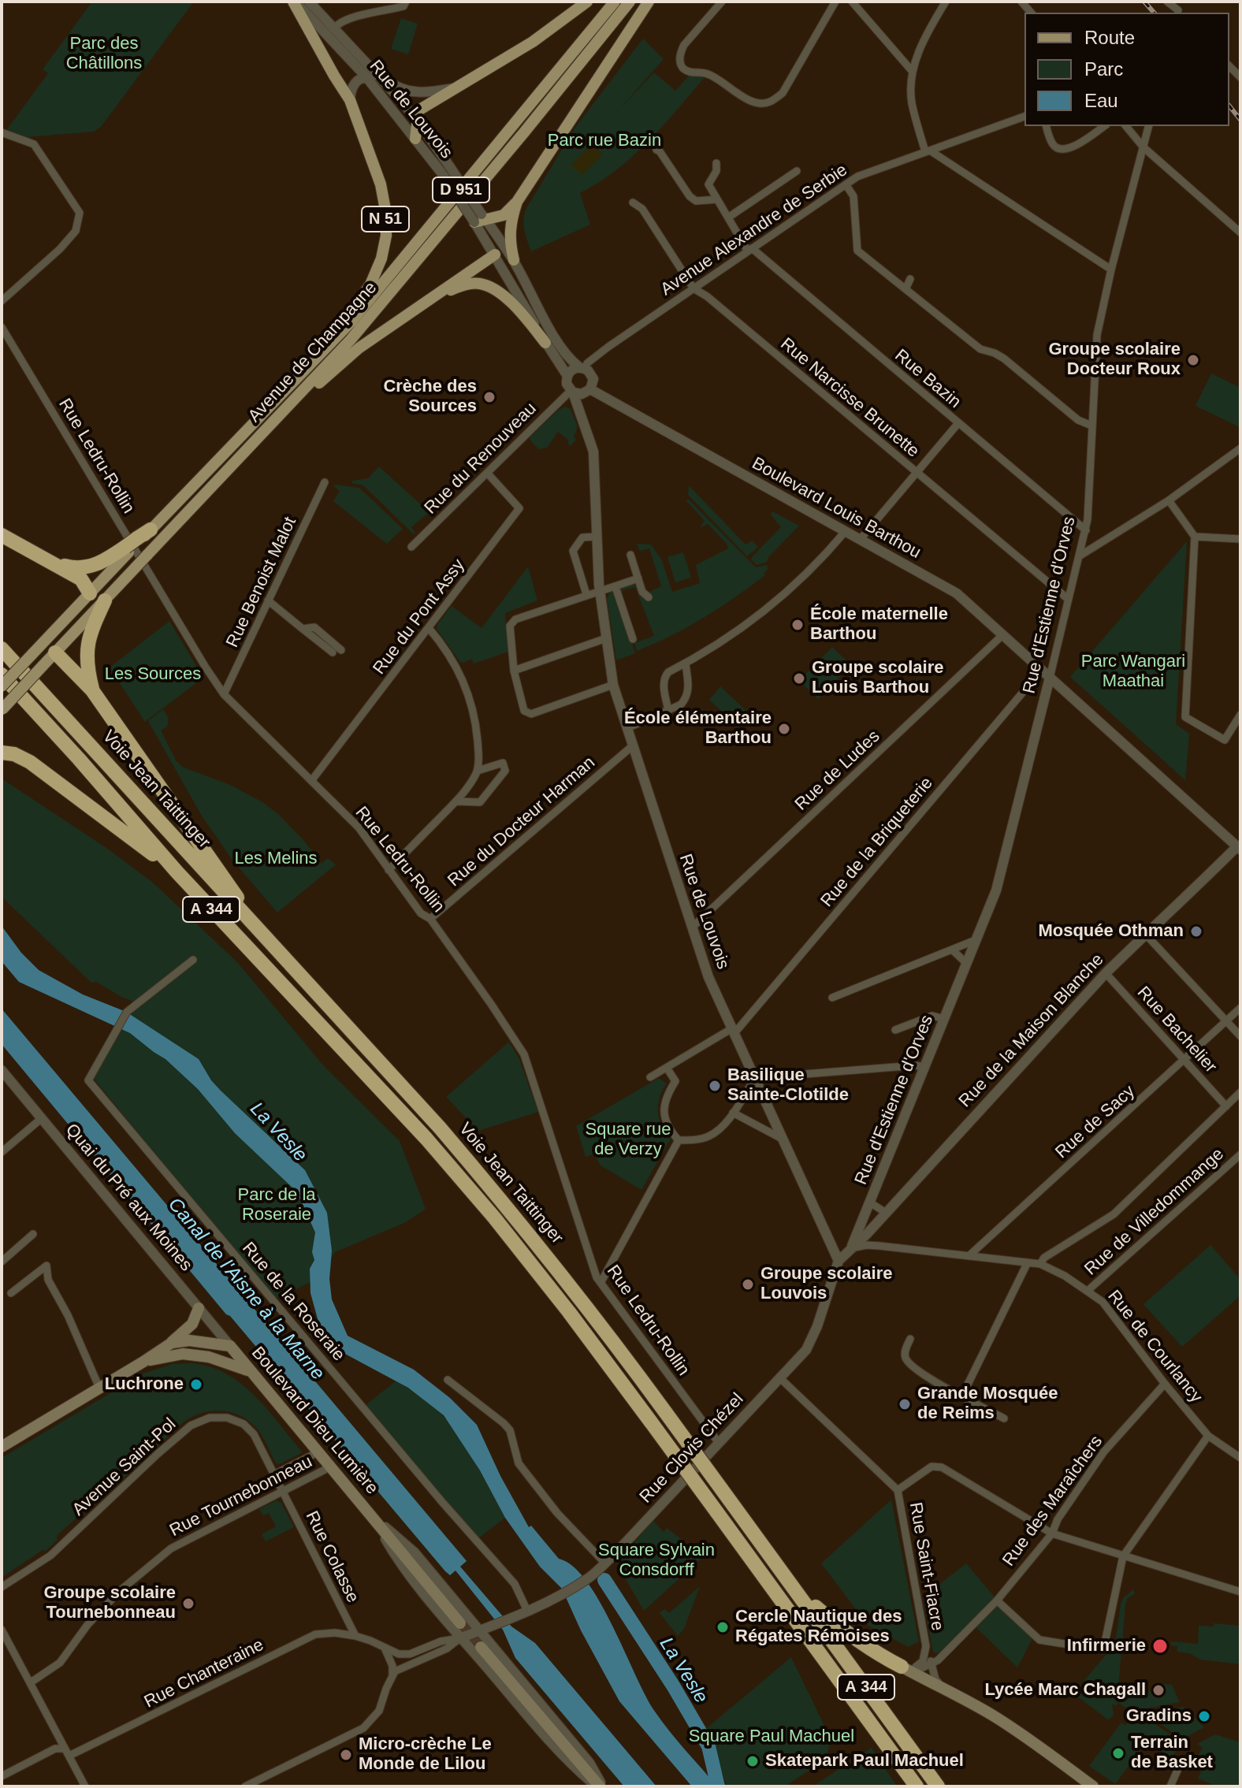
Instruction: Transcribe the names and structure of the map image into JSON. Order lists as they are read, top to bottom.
{
  "streets": {
    "highway": ["Voie Jean Taittinger", "A 344"],
    "main road": [
      "D 951",
      "N 51",
      "Avenue de Champagne",
      "Boulevard Dieu Lumière"
    ],
    "street": [
      "Rue de Louvois",
      "Avenue Alexandre de Serbie",
      "Rue Bazin",
      "Rue Narcisse Brunette",
      "Rue Ledru-Rollin",
      "Rue du Renouveau",
      "Boulevard Louis Barthou",
      "Rue Benoist Malot",
      "Rue d'Estienne d'Orves",
      "Rue du Pont Assy",
      "Rue de Ludes",
      "Rue du Docteur Harman",
      "Rue de la Briqueterie",
      "Rue Bachelier",
      "Rue de la Maison Blanche",
      "Rue de Sacy",
      "Quai du Pré aux Moines",
      "Rue de Villedommange",
      "Rue de la Roseraie",
      "Rue de Courlancy",
      "Rue Clovis Chézel",
      "Avenue Saint-Pol",
      "Rue Tournebonneau",
      "Rue des Maraîchers",
      "Rue Colasse",
      "Rue Saint-Fiacre",
      "Rue Chanteraine"
    ]
  },
  "crossings": [
    ["Rue de Louvois", "N 51"],
    ["Rue de Louvois", "Avenue Alexandre de Serbie"],
    ["Rue de Louvois", "Rue du Renouveau"],
    ["Rue de Louvois", "Boulevard Louis Barthou"],
    ["Rue de Louvois", "Rue de Ludes"],
    ["Rue de Louvois", "Rue du Docteur Harman"],
    ["Rue de Louvois", "Rue de la Briqueterie"],
    ["Rue de Louvois", "Rue de la Maison Blanche"],
    ["Rue de Louvois", "Rue Clovis Chézel"],
    ["N 51", "Avenue de Champagne"],
    ["Avenue Alexandre de Serbie", "Rue Bazin"],
    ["Avenue Alexandre de Serbie", "Rue Narcisse Brunette"],
    ["Avenue Alexandre de Serbie", "Rue du Renouveau"],
    ["Avenue Alexandre de Serbie", "Boulevard Louis Barthou"],
    ["Rue Bazin", "Rue d'Estienne d'Orves"],
    ["Rue Narcisse Brunette", "Rue d'Estienne d'Orves"],
    ["Rue Ledru-Rollin", "Rue Benoist Malot"],
    ["Rue Ledru-Rollin", "Rue du Pont Assy"],
    ["Rue Ledru-Rollin", "Rue du Docteur Harman"],
    ["Rue Ledru-Rollin", "Rue Clovis Chézel"],
    ["Rue du Renouveau", "Boulevard Louis Barthou"],
    ["Rue du Renouveau", "Rue du Pont Assy"],
    ["Boulevard Louis Barthou", "Rue d'Estienne d'Orves"],
    ["Boulevard Louis Barthou", "Rue de Ludes"],
    ["Boulevard Louis Barthou", "Rue de la Briqueterie"],
    ["Boulevard Louis Barthou", "Rue de la Maison Blanche"],
    ["Rue d'Estienne d'Orves", "Rue de la Maison Blanche"],
    ["Rue d'Estienne d'Orves", "Rue de Courlancy"],
    ["Rue Bachelier", "Rue de la Maison Blanche"],
    ["Rue Bachelier", "Rue de Sacy"],
    ["Rue de la Maison Blanche", "Rue de Courlancy"],
    ["Rue de la Maison Blanche", "Rue Clovis Chézel"],
    ["Rue de Sacy", "Rue de Courlancy"],
    ["Quai du Pré aux Moines", "Boulevard Dieu Lumière"],
    ["Rue de Villedommange", "Rue de Courlancy"],
    ["Rue de la Roseraie", "Rue Clovis Chézel"],
    ["Rue de Courlancy", "Rue des Maraîchers"],
    ["Boulevard Dieu Lumière", "Rue Clovis Chézel"],
    ["Boulevard Dieu Lumière", "Rue Tournebonneau"],
    ["Boulevard Dieu Lumière", "Rue Chanteraine"],
    ["Rue Clovis Chézel", "Rue Chanteraine"],
    ["Avenue Saint-Pol", "Rue Tournebonneau"],
    ["Avenue Saint-Pol", "Rue Colasse"],
    ["Rue Tournebonneau", "Rue Colasse"],
    ["Rue Colasse", "Rue Chanteraine"]
  ],
  "water": ["La Vesle", "Canal de l'Aisne à la Marne"],
  "parks": [
    "Parc des Châtillons",
    "Parc rue Bazin",
    "Parc Wangari Maathai",
    "Les Sources",
    "Les Melins",
    "Square rue de Verzy",
    "Parc de la Roseraie",
    "Square Sylvain Consdorff",
    "Square Paul Machuel"
  ],
  "places": [
    "Groupe scolaire Docteur Roux",
    "Crèche des Sources",
    "École maternelle Barthou",
    "Groupe scolaire Louis Barthou",
    "École élémentaire Barthou",
    "Mosquée Othman",
    "Basilique Sainte-Clotilde",
    "Groupe scolaire Louvois",
    "Luchrone",
    "Grande Mosquée de Reims",
    "Groupe scolaire Tournebonneau",
    "Cercle Nautique des Régates Rémoises",
    "Infirmerie",
    "Lycée Marc Chagall",
    "Gradins",
    "Terrain de Basket",
    "Micro-crèche Le Monde de Lilou",
    "Skatepark Paul Machuel"
  ],
  "legend": ["Route", "Parc", "Eau"]
}
